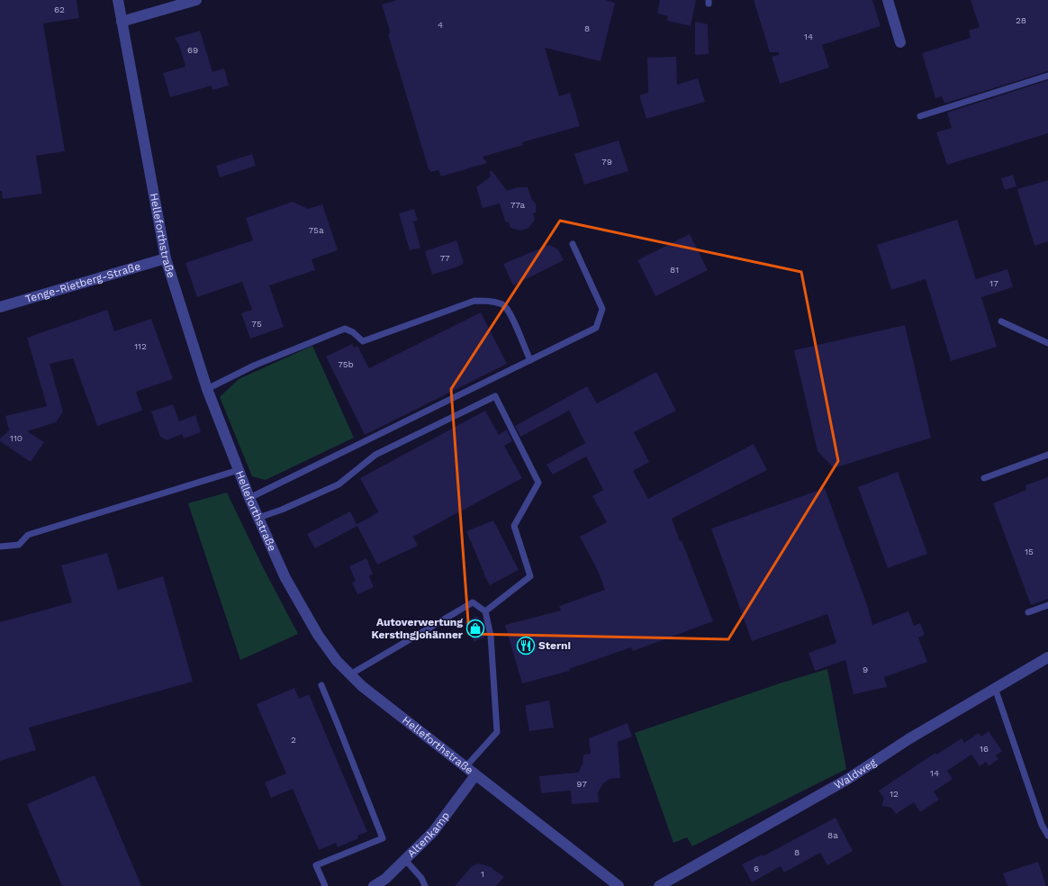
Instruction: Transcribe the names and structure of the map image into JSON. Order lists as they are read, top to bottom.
{
  "streets": {
    "street": [
      "Helleforthstraße",
      "Tenge-Rietberg-Straße",
      "Waldweg",
      "Altenkamp"
    ]
  },
  "crossings": [
    ["Helleforthstraße", "Tenge-Rietberg-Straße"],
    ["Helleforthstraße", "Altenkamp"]
  ],
  "places": {
    "shop": ["Autoverwertung Kerstingjohänner"],
    "restaurant": ["Sterni"]
  },
  "house_numbers": [
    "62",
    "28",
    "4",
    "8",
    "14",
    "69",
    "79",
    "77a",
    "75a",
    "77",
    "81",
    "17",
    "75",
    "112",
    "75b",
    "110",
    "15",
    "9",
    "2",
    "16",
    "14",
    "97",
    "12",
    "8a",
    "8",
    "6",
    "1"
  ]
}
